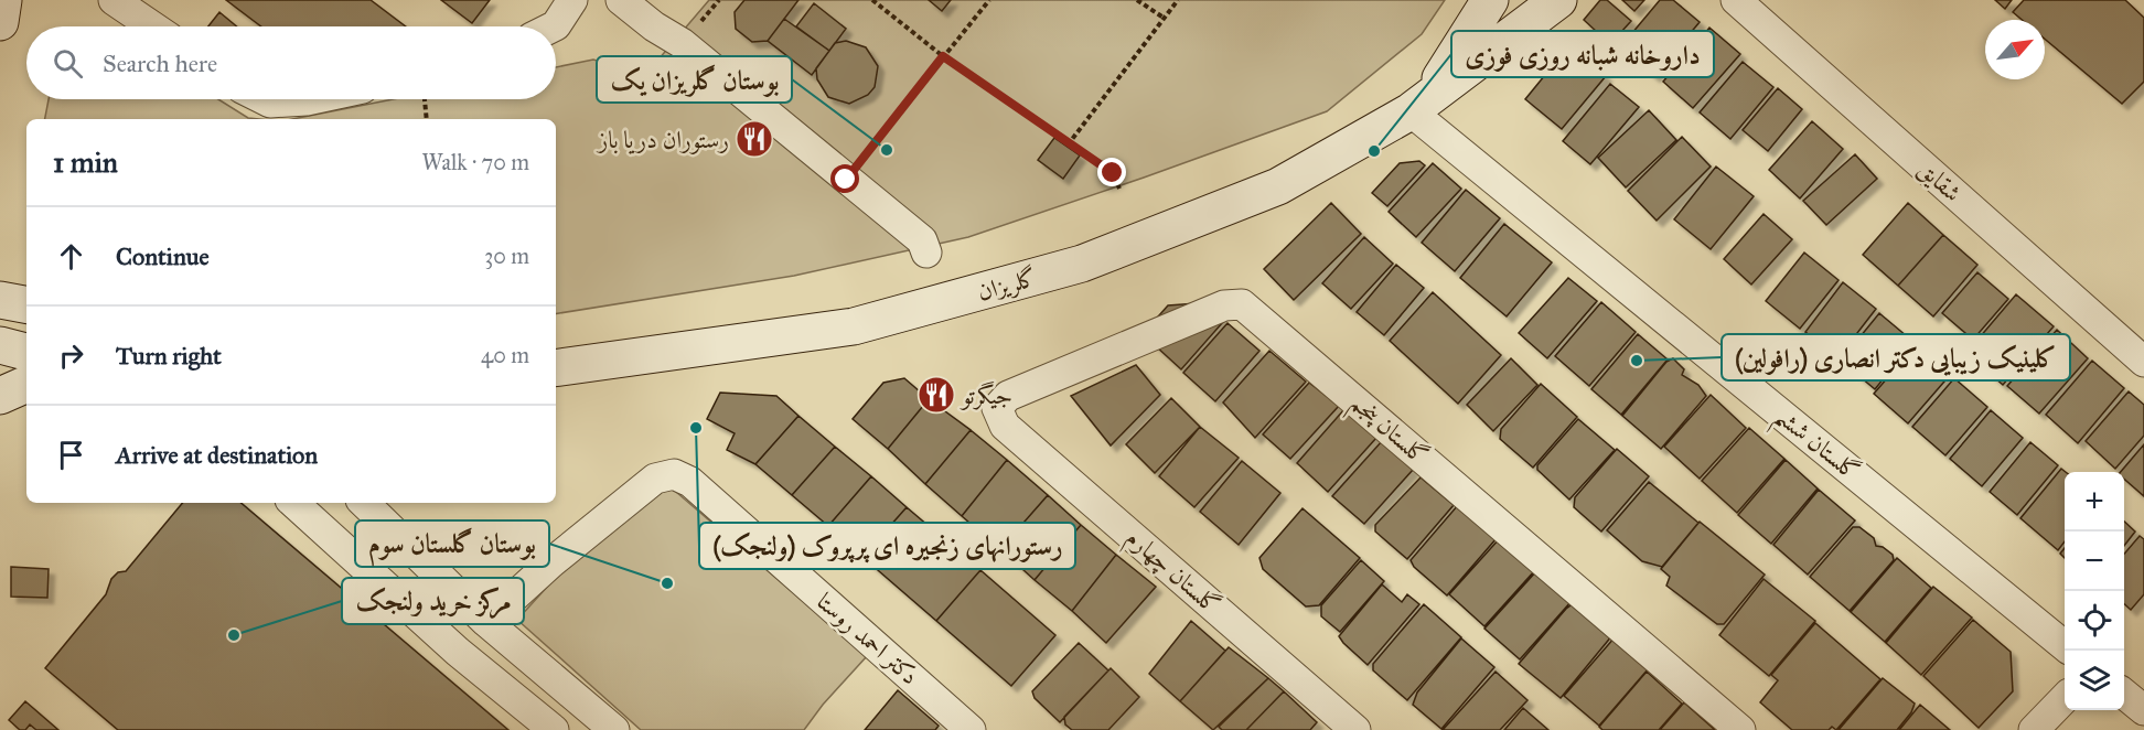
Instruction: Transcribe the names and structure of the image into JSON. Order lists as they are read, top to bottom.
{
  "streets": {
    "street": [
      "شقایق",
      "گلریزان",
      "گلستان پنجم",
      "گلستان ششم",
      "گلستان چهارم",
      "دکتر احمد روستا"
    ]
  },
  "crossings": [
    ["گلریزان", "گلستان ششم"],
    ["گلستان پنجم", "گلستان چهارم"]
  ],
  "places": {
    "restaurant": ["رستوران دریا باز", "جیگرتو"],
    "other": [
      "بوستان گلریزان یک",
      "داروخانه شبانه روزی فوزی",
      "کلینیک زیبایی دکتر انصاری (رافولین)",
      "رستورانهای زنجیره ای پرپروک (ولنجک)",
      "بوستان گلستان سوم",
      "مرکز خرید ولنجک"
    ]
  },
  "north": "top right",
  "page": {
    "search": "Search here",
    "heading": ["1 min", "Walk · 70 m"],
    "list": [
      ["Continue", "30 m"],
      ["Turn right", "40 m"],
      "Arrive at destination"
    ],
    "map_buttons": ["+", "−"]
  }
}
